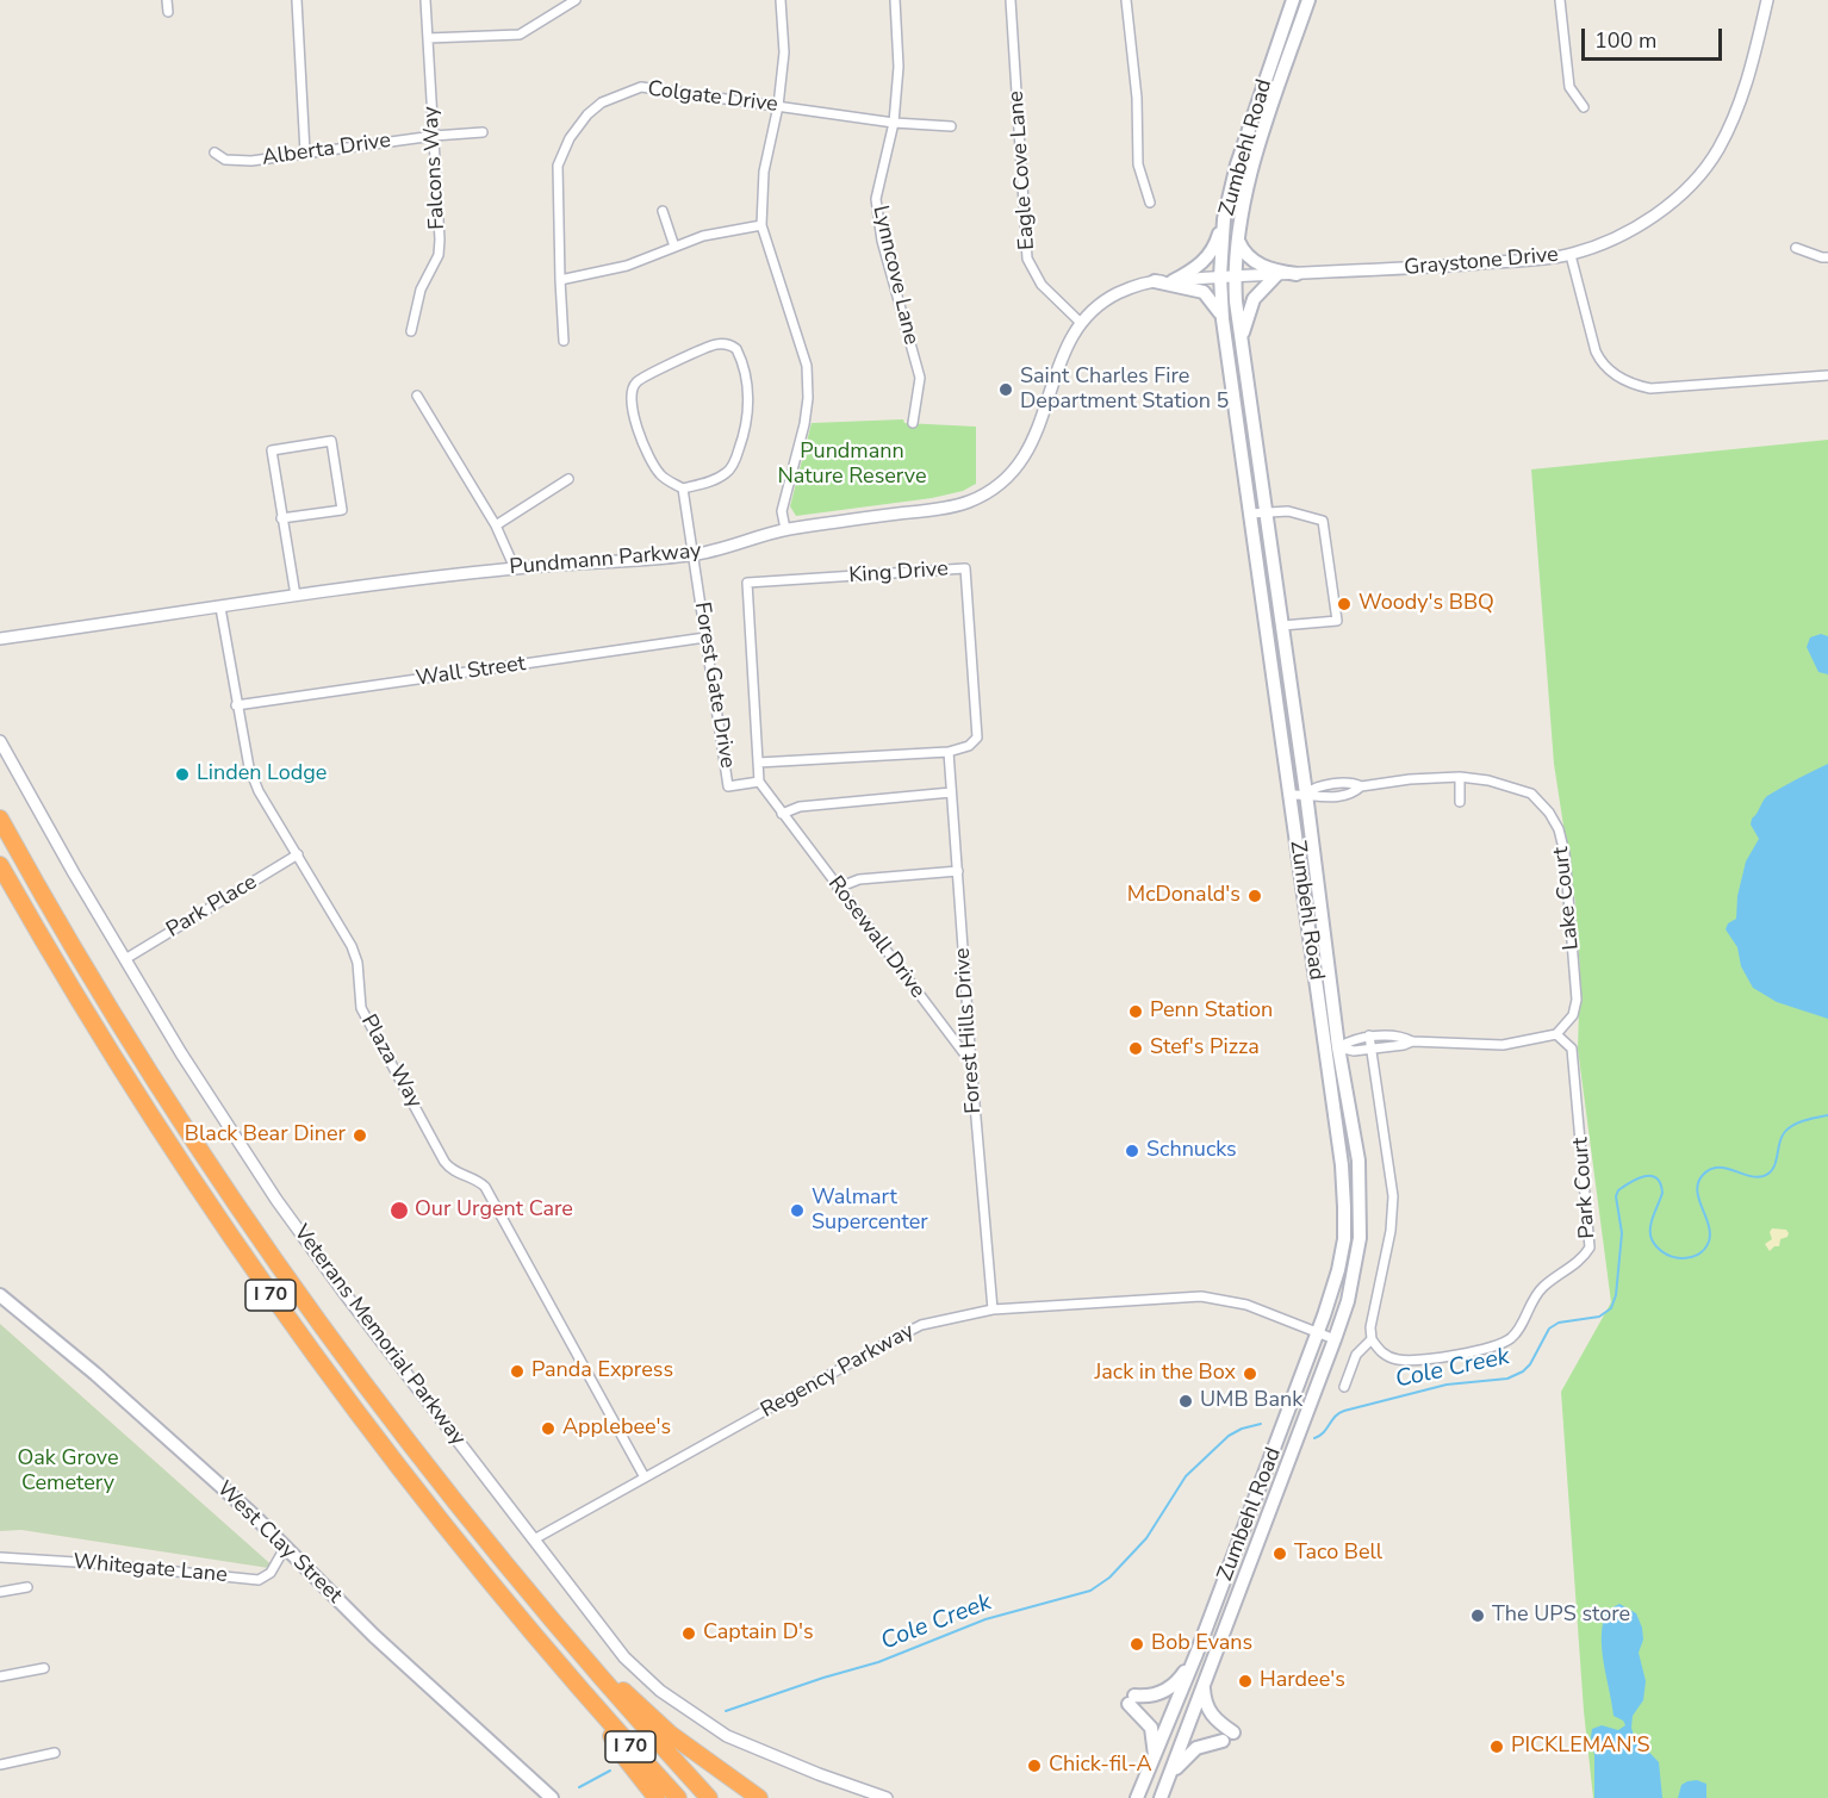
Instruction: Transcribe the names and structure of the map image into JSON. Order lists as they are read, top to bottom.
{
  "streets": {
    "highway": ["I 70"],
    "main road": ["Zumbehl Road", "West Clay Street"],
    "street": [
      "Colgate Drive",
      "Alberta Drive",
      "Falcons Way",
      "Eagle Cove Lane",
      "Graystone Drive",
      "Lynncove Lane",
      "Pundmann Parkway",
      "King Drive",
      "Wall Street",
      "Forest Gate Drive",
      "Lake Court",
      "Park Place",
      "Rosewall Drive",
      "Forest Hills Drive",
      "Plaza Way",
      "Park Court",
      "Veterans Memorial Parkway",
      "Regency Parkway",
      "Whitegate Lane"
    ]
  },
  "crossings": [
    ["Colgate Drive", "Lynncove Lane"],
    ["Zumbehl Road", "Graystone Drive"],
    ["Zumbehl Road", "Pundmann Parkway"],
    ["Zumbehl Road", "Lake Court"],
    ["Zumbehl Road", "Regency Parkway"],
    ["Alberta Drive", "Falcons Way"],
    ["Eagle Cove Lane", "Pundmann Parkway"],
    ["Graystone Drive", "Pundmann Parkway"],
    ["Pundmann Parkway", "Forest Gate Drive"],
    ["Pundmann Parkway", "Plaza Way"],
    ["King Drive", "Forest Hills Drive"],
    ["Wall Street", "Forest Gate Drive"],
    ["Wall Street", "Plaza Way"],
    ["Forest Gate Drive", "Rosewall Drive"],
    ["Lake Court", "Park Court"],
    ["Park Place", "Plaza Way"],
    ["Park Place", "Veterans Memorial Parkway"],
    ["Rosewall Drive", "Forest Hills Drive"],
    ["Forest Hills Drive", "Regency Parkway"],
    ["Plaza Way", "Regency Parkway"],
    ["Veterans Memorial Parkway", "Regency Parkway"],
    ["West Clay Street", "Whitegate Lane"]
  ],
  "water": ["Cole Creek"],
  "parks": ["Pundmann Nature Reserve", "Oak Grove Cemetery"],
  "places": [
    "Saint Charles Fire Department Station 5",
    "Woody's BBQ",
    "Linden Lodge",
    "McDonald's",
    "Penn Station",
    "Stef's Pizza",
    "Black Bear Diner",
    "Schnucks",
    "Our Urgent Care",
    "Walmart Supercenter",
    "Panda Express",
    "Jack in the Box",
    "UMB Bank",
    "Applebee's",
    "Taco Bell",
    "The UPS store",
    "Captain D's",
    "Bob Evans",
    "Hardee's",
    "PICKLEMAN'S",
    "Chick-fil-A"
  ],
  "scale_bar": "100 m"
}
